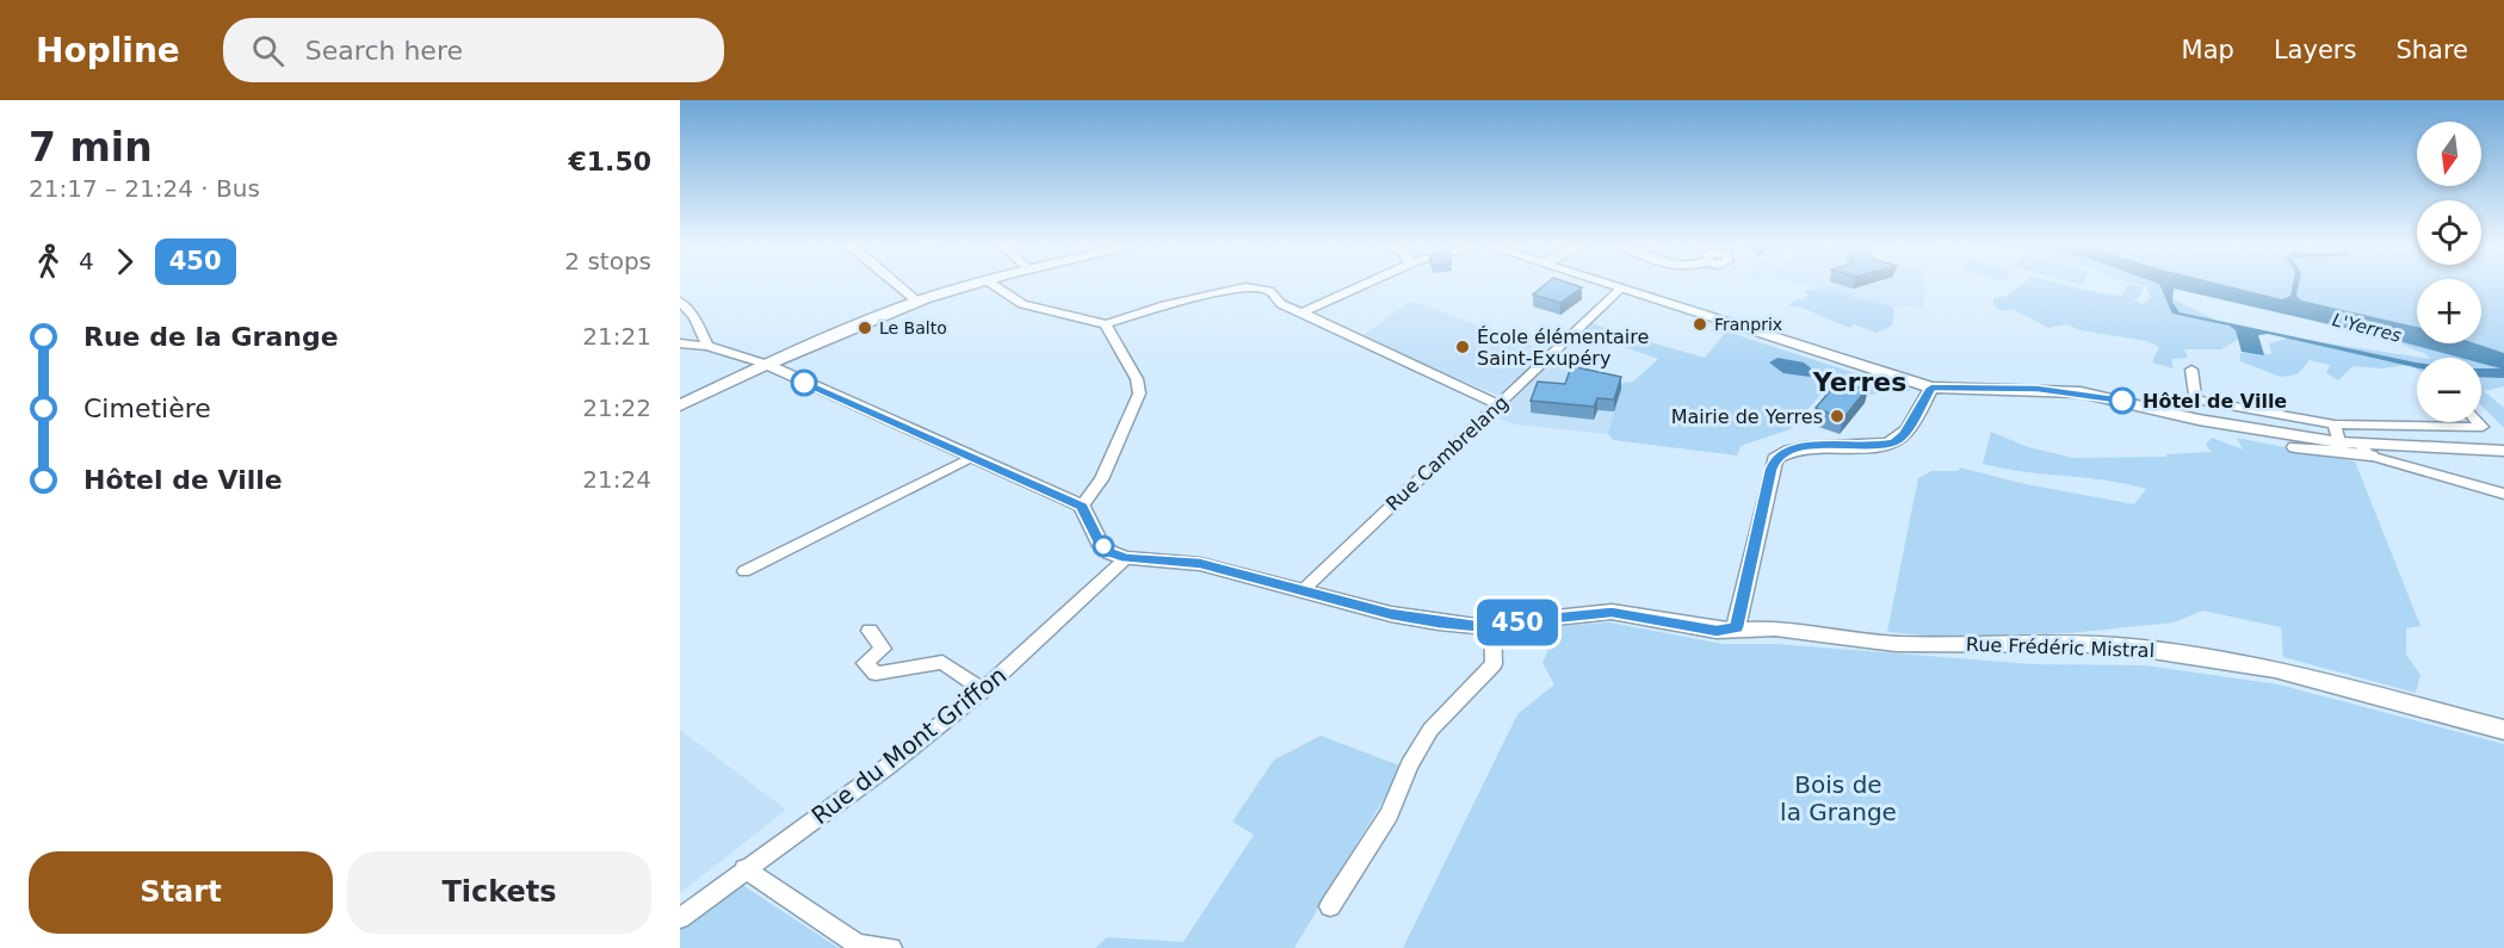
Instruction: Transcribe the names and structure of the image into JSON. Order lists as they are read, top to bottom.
{
  "streets": {
    "street": ["Rue Cambrelang", "Rue Frédéric Mistral", "Rue du Mont Griffon"]
  },
  "crossings": [
    ["Rue Cambrelang", "Rue Frédéric Mistral"],
    ["Rue Frédéric Mistral", "Rue du Mont Griffon"]
  ],
  "districts": ["Yerres"],
  "water": ["L'Yerres"],
  "parks": ["Bois de la Grange"],
  "places": [
    "Franprix",
    "Le Balto",
    "École élémentaire Saint-Exupéry",
    "Hôtel de Ville",
    "Mairie de Yerres"
  ],
  "lines": ["bus line 450"],
  "north": "bottom",
  "page": {
    "header": "Hopline",
    "search": "Search here",
    "nav": ["Map", "Layers", "Share"],
    "heading": ["7 min", "21:17 – 21:24 · Bus", "€1.50"],
    "on_map": "450",
    "map_buttons": ["+", "−"],
    "legs": ["4", "450", "2 stops"],
    "list": [
      {
        "name": "Rue de la Grange",
        "value": "21:21"
      },
      {
        "name": "Cimetière",
        "value": "21:22"
      },
      {
        "name": "Hôtel de Ville",
        "value": "21:24"
      }
    ],
    "buttons": ["Start", "Tickets"]
  }
}
